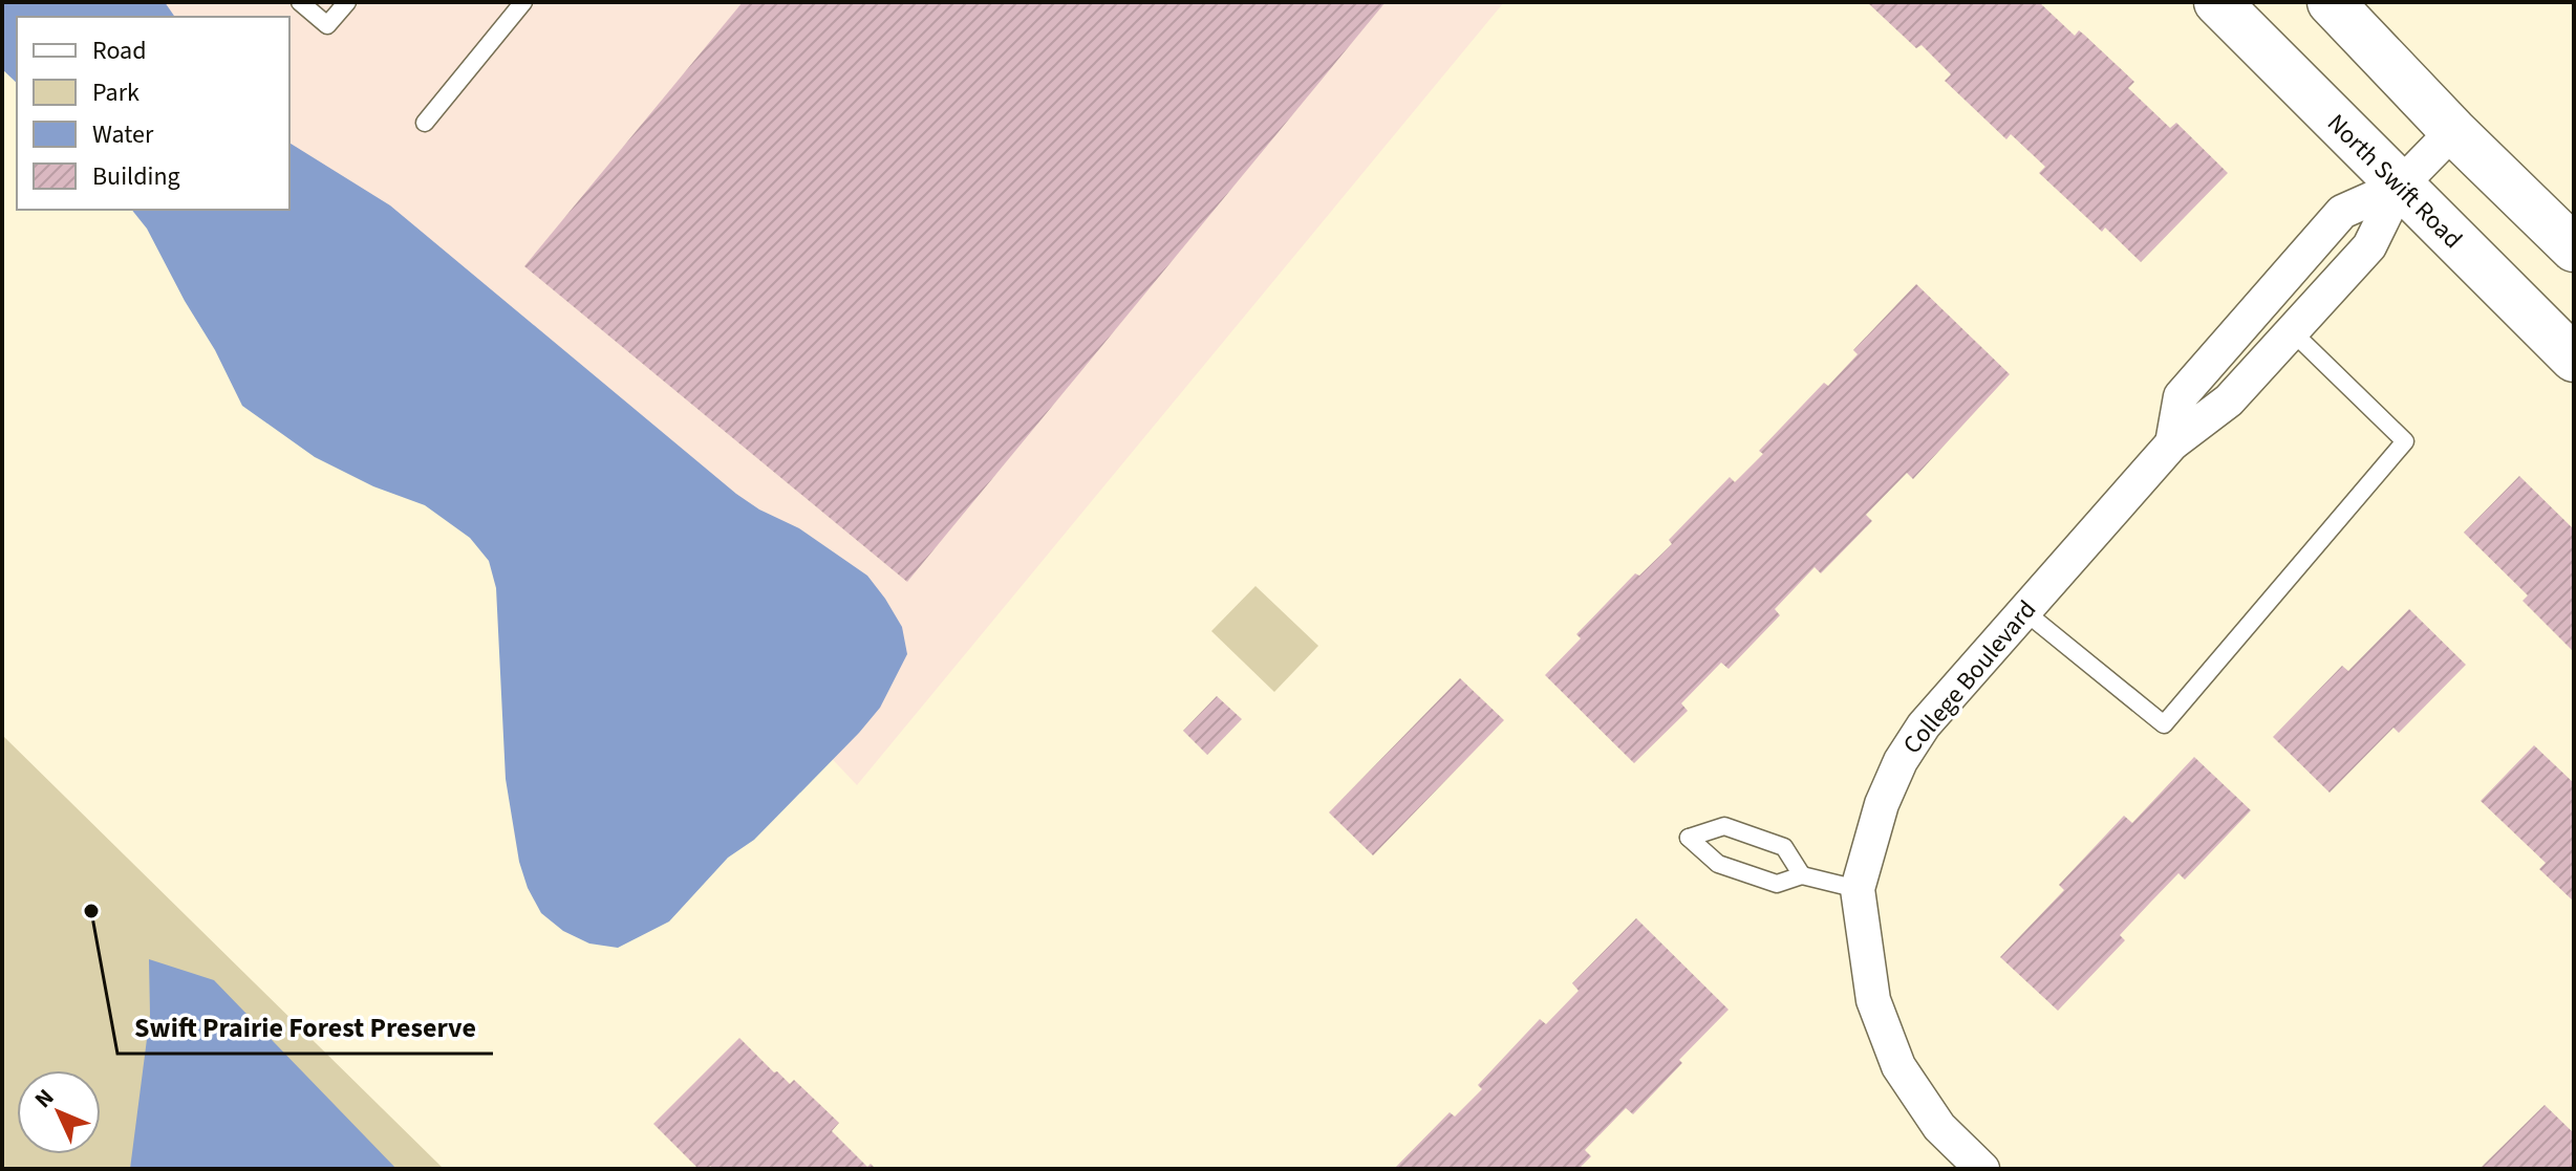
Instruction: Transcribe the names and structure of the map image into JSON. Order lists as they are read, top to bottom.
{
  "streets": {
    "street": ["North Swift Road", "College Boulevard"]
  },
  "crossings": [
    ["North Swift Road", "College Boulevard"]
  ],
  "places": ["Swift Prairie Forest Preserve"],
  "legend": [
    "Road",
    "Park",
    "Water",
    "Building"
  ],
  "north": "top left"
}
